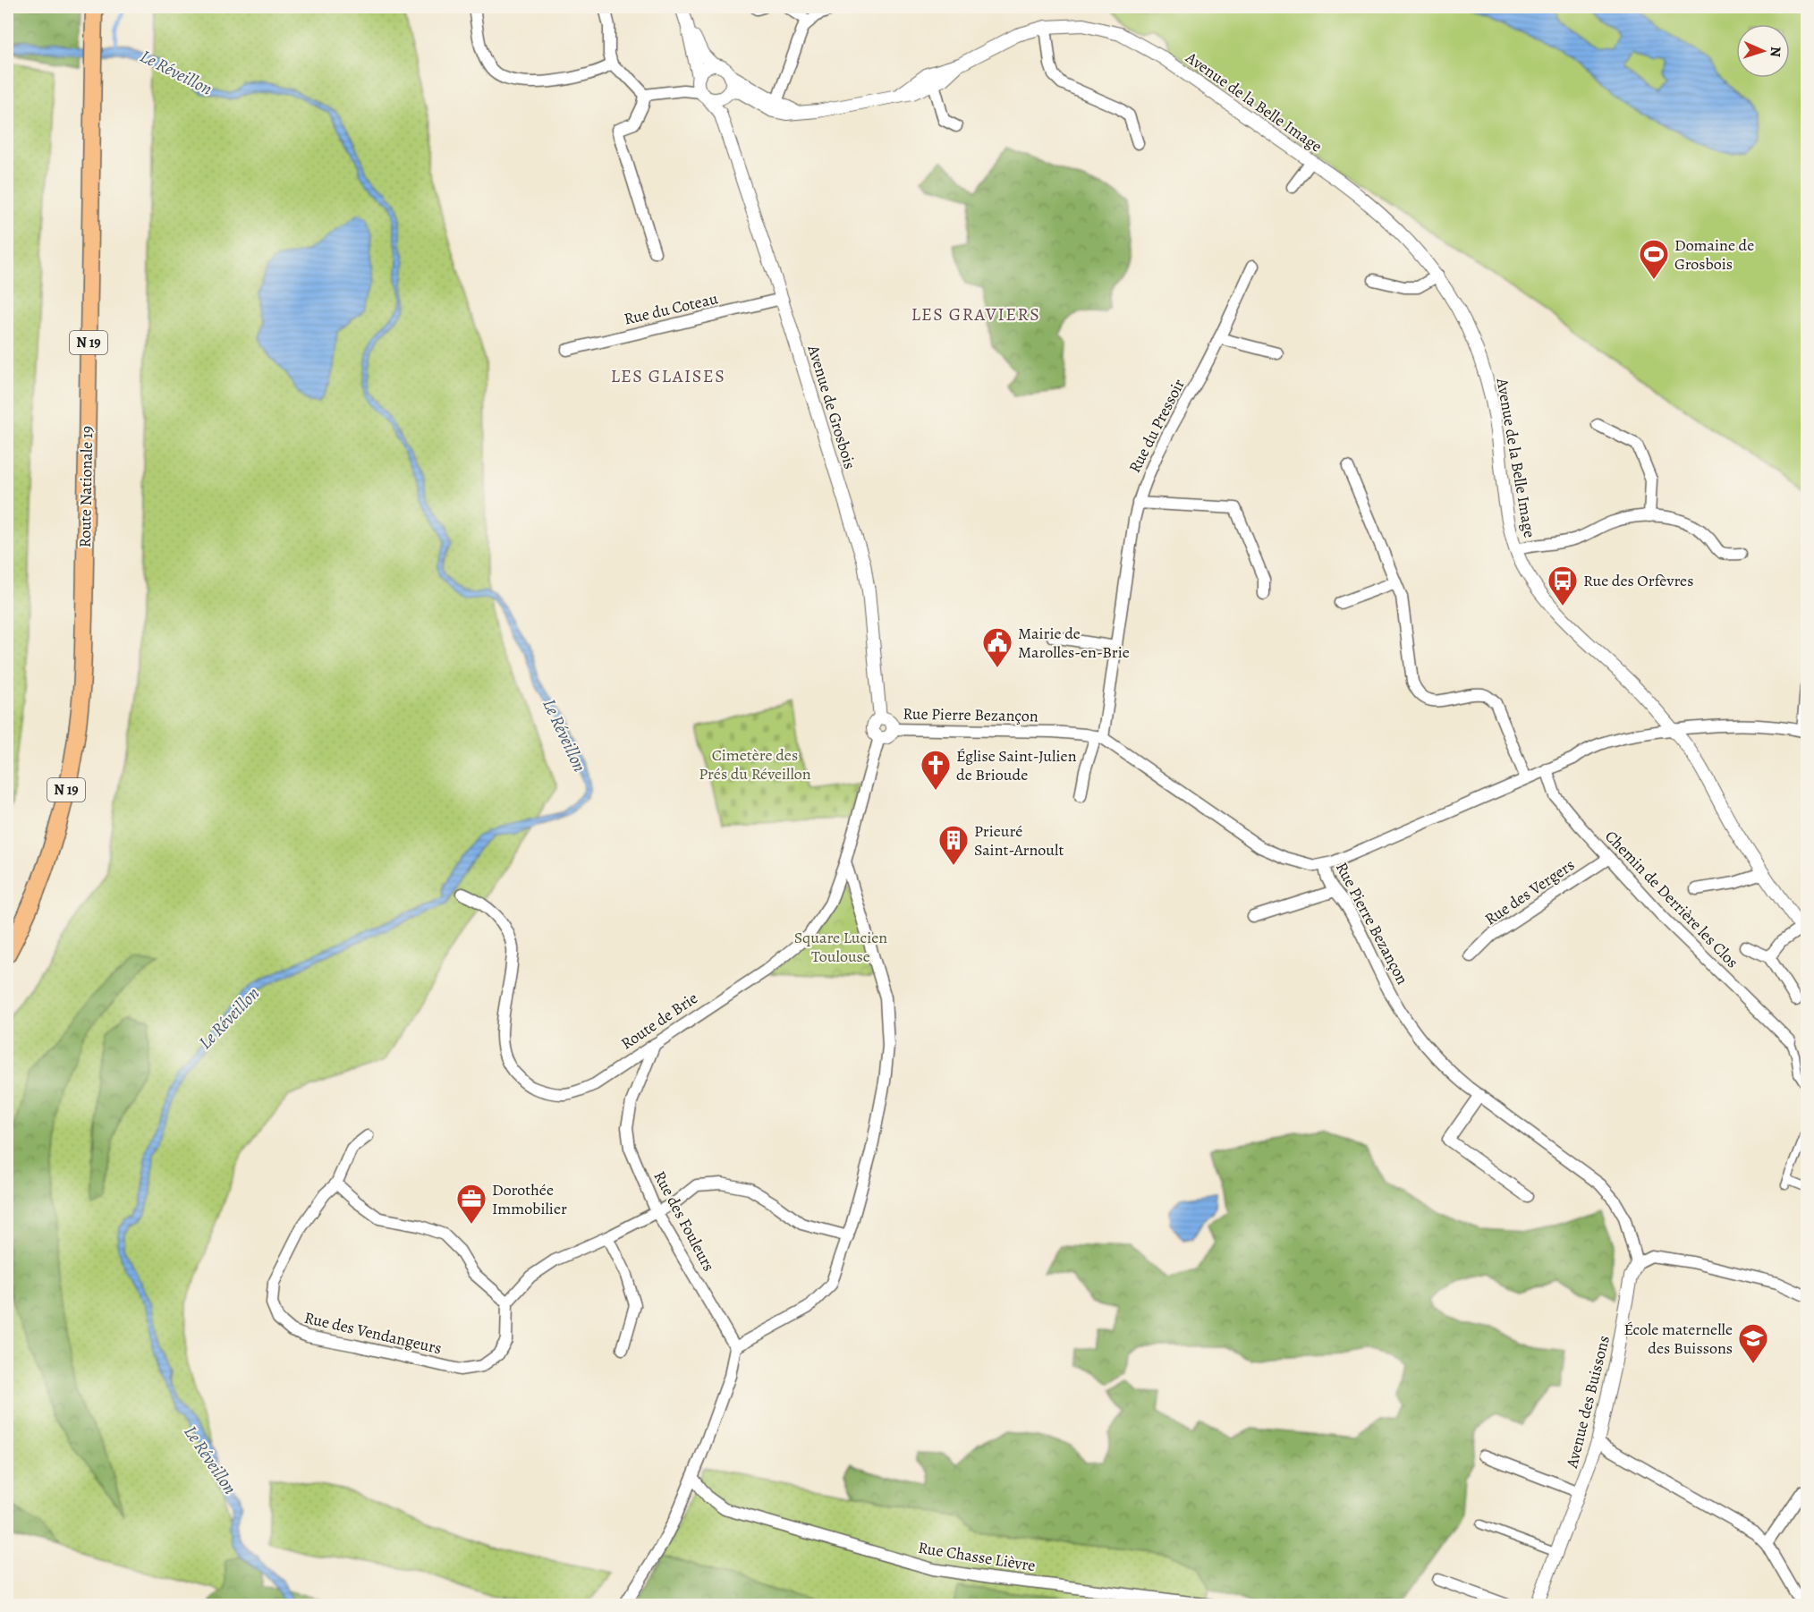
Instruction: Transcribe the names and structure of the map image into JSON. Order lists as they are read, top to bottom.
{
  "streets": {
    "main road": ["N 19", "Route Nationale 19"],
    "street": [
      "Avenue de la Belle Image",
      "Rue du Coteau",
      "Avenue de Grosbois",
      "Rue du Pressoir",
      "Rue Pierre Bezançon",
      "Rue des Vergers",
      "Chemin de Derrière les Clos",
      "Route de Brie",
      "Rue des Fouleurs",
      "Rue des Vendangeurs",
      "Avenue des Buissons",
      "Rue Chasse Lièvre"
    ]
  },
  "crossings": [
    ["Avenue de la Belle Image", "Avenue de Grosbois"],
    ["Rue du Coteau", "Avenue de Grosbois"],
    ["Avenue de Grosbois", "Rue Pierre Bezançon"],
    ["Avenue de Grosbois", "Route de Brie"],
    ["Rue du Pressoir", "Rue Pierre Bezançon"],
    ["Rue Pierre Bezançon", "Route de Brie"],
    ["Rue Pierre Bezançon", "Avenue des Buissons"],
    ["Rue des Vergers", "Chemin de Derrière les Clos"],
    ["Route de Brie", "Rue des Fouleurs"]
  ],
  "districts": ["LES GRAVIERS", "LES GLAISES"],
  "water": ["Le Réveillon"],
  "parks": ["Cimetère des Prés du Réveillon", "Square Lucien Toulouse"],
  "places": {
    "sports": ["Domaine de Grosbois"],
    "bus stop": ["Rue des Orfèvres"],
    "public building": ["Mairie de Marolles-en-Brie"],
    "church": ["Église Saint-Julien de Brioude"],
    "building": ["Prieuré Saint-Arnoult"],
    "office": ["Dorothée Immobilier"],
    "school or university": ["École maternelle des Buissons"]
  },
  "north": "right"
}
